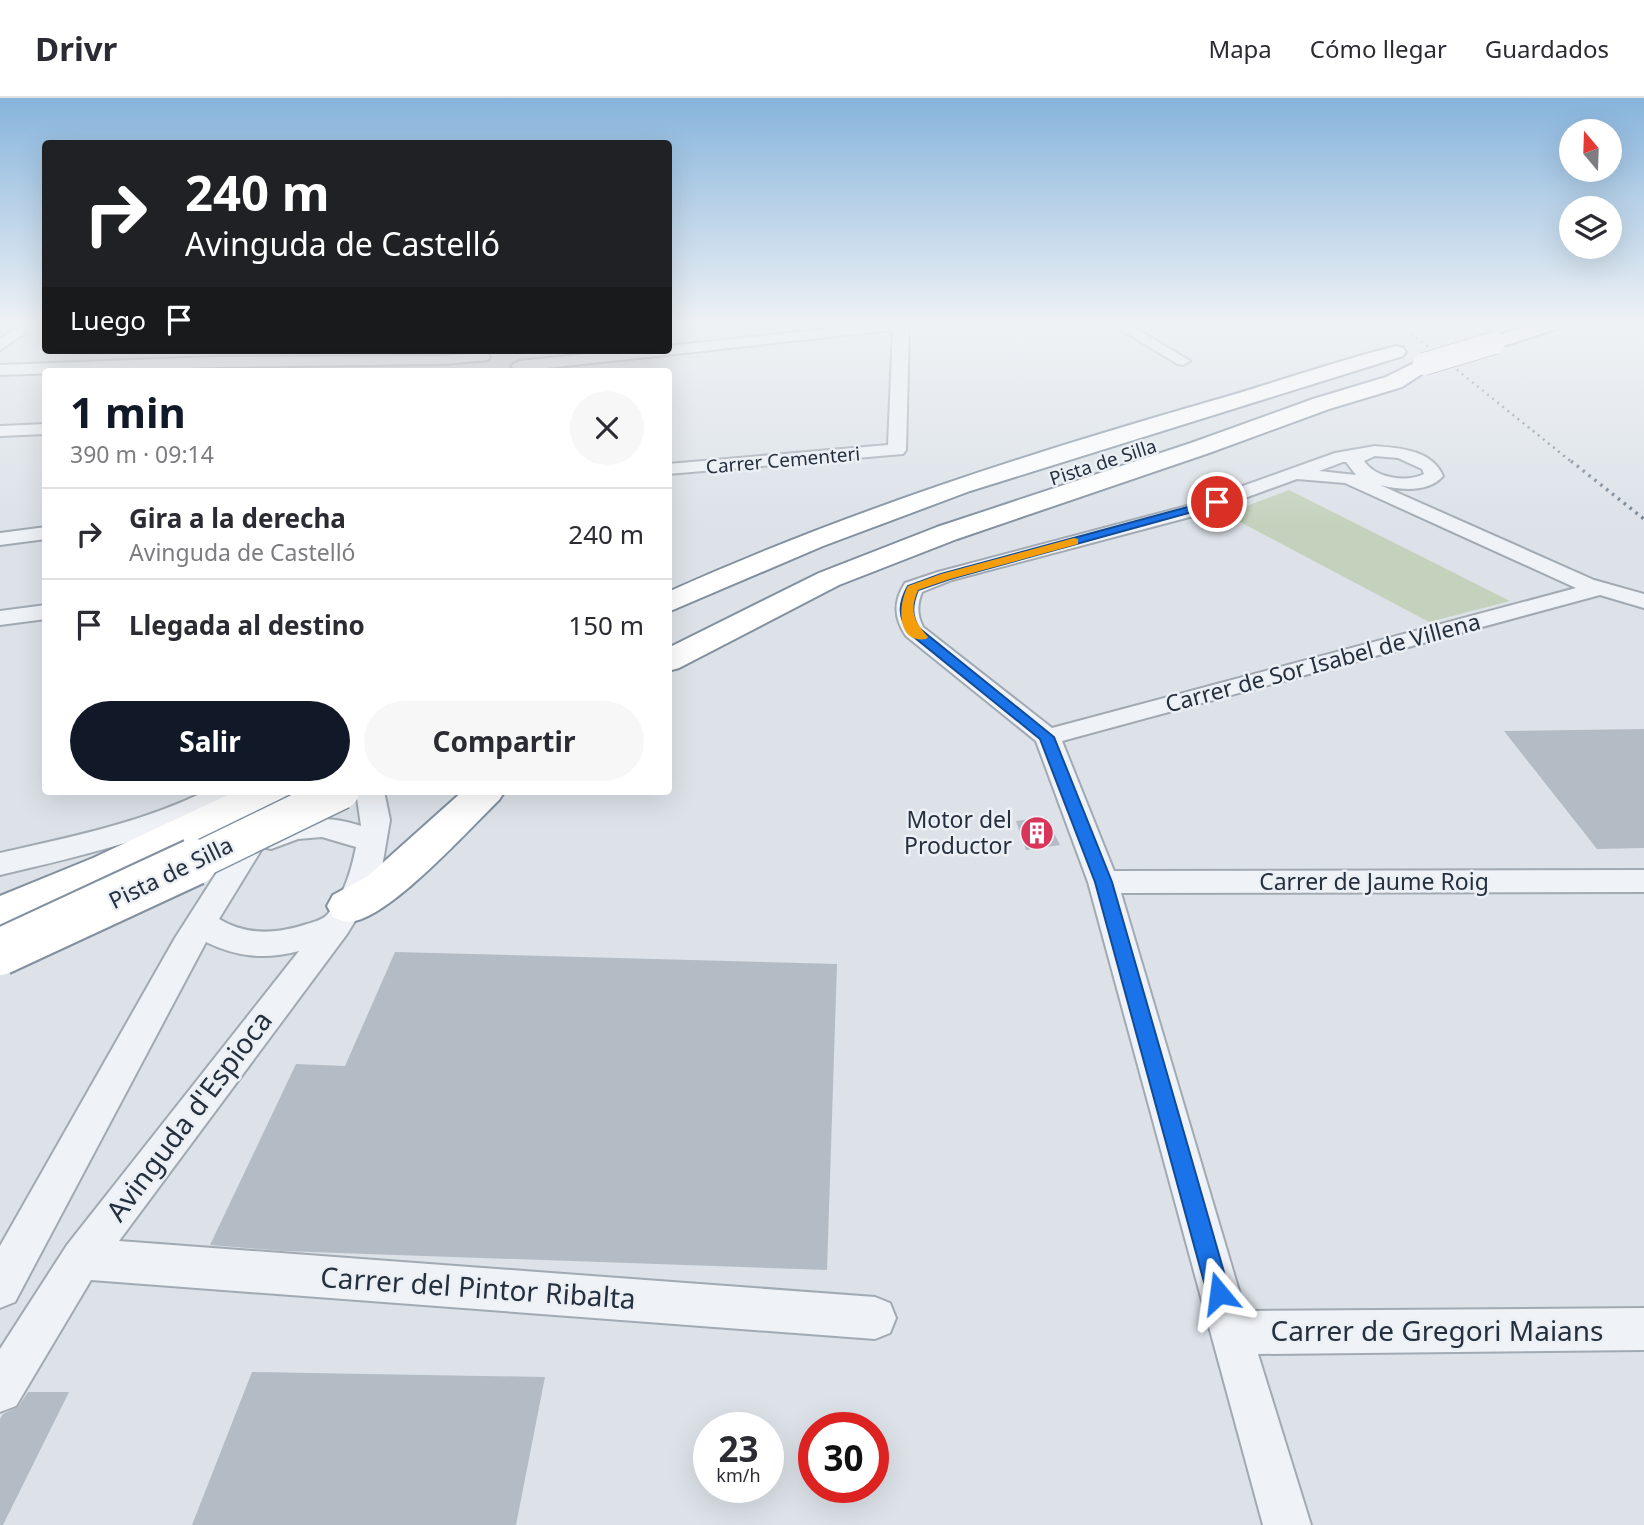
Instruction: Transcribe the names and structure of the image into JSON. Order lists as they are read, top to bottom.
{
  "streets": {
    "highway": ["Pista de Silla"],
    "street": [
      "Carrer Cementeri",
      "Carrer de Sor Isabel de Villena",
      "Carrer de Jaume Roig",
      "Avinguda d'Espioca",
      "Carrer del Pintor Ribalta",
      "Carrer de Gregori Maians"
    ]
  },
  "crossings": [
    ["Avinguda d'Espioca", "Carrer del Pintor Ribalta"]
  ],
  "places": {
    "building": ["Motor del Productor"]
  },
  "north": "top",
  "page": {
    "header": "Drivr",
    "nav": ["Mapa", "Cómo llegar", "Guardados"],
    "turn": ["240 m", "Avinguda de Castelló"],
    "then": "Luego",
    "heading": ["1 min", "390 m · 09:14"],
    "list": [
      {
        "name": "Gira a la derecha",
        "note": "Avinguda de Castelló",
        "value": "240 m"
      },
      {
        "name": "Llegada al destino",
        "value": "150 m"
      }
    ],
    "buttons": ["Salir", "Compartir"],
    "speed": "23 km/h",
    "limit": "30"
  }
}
